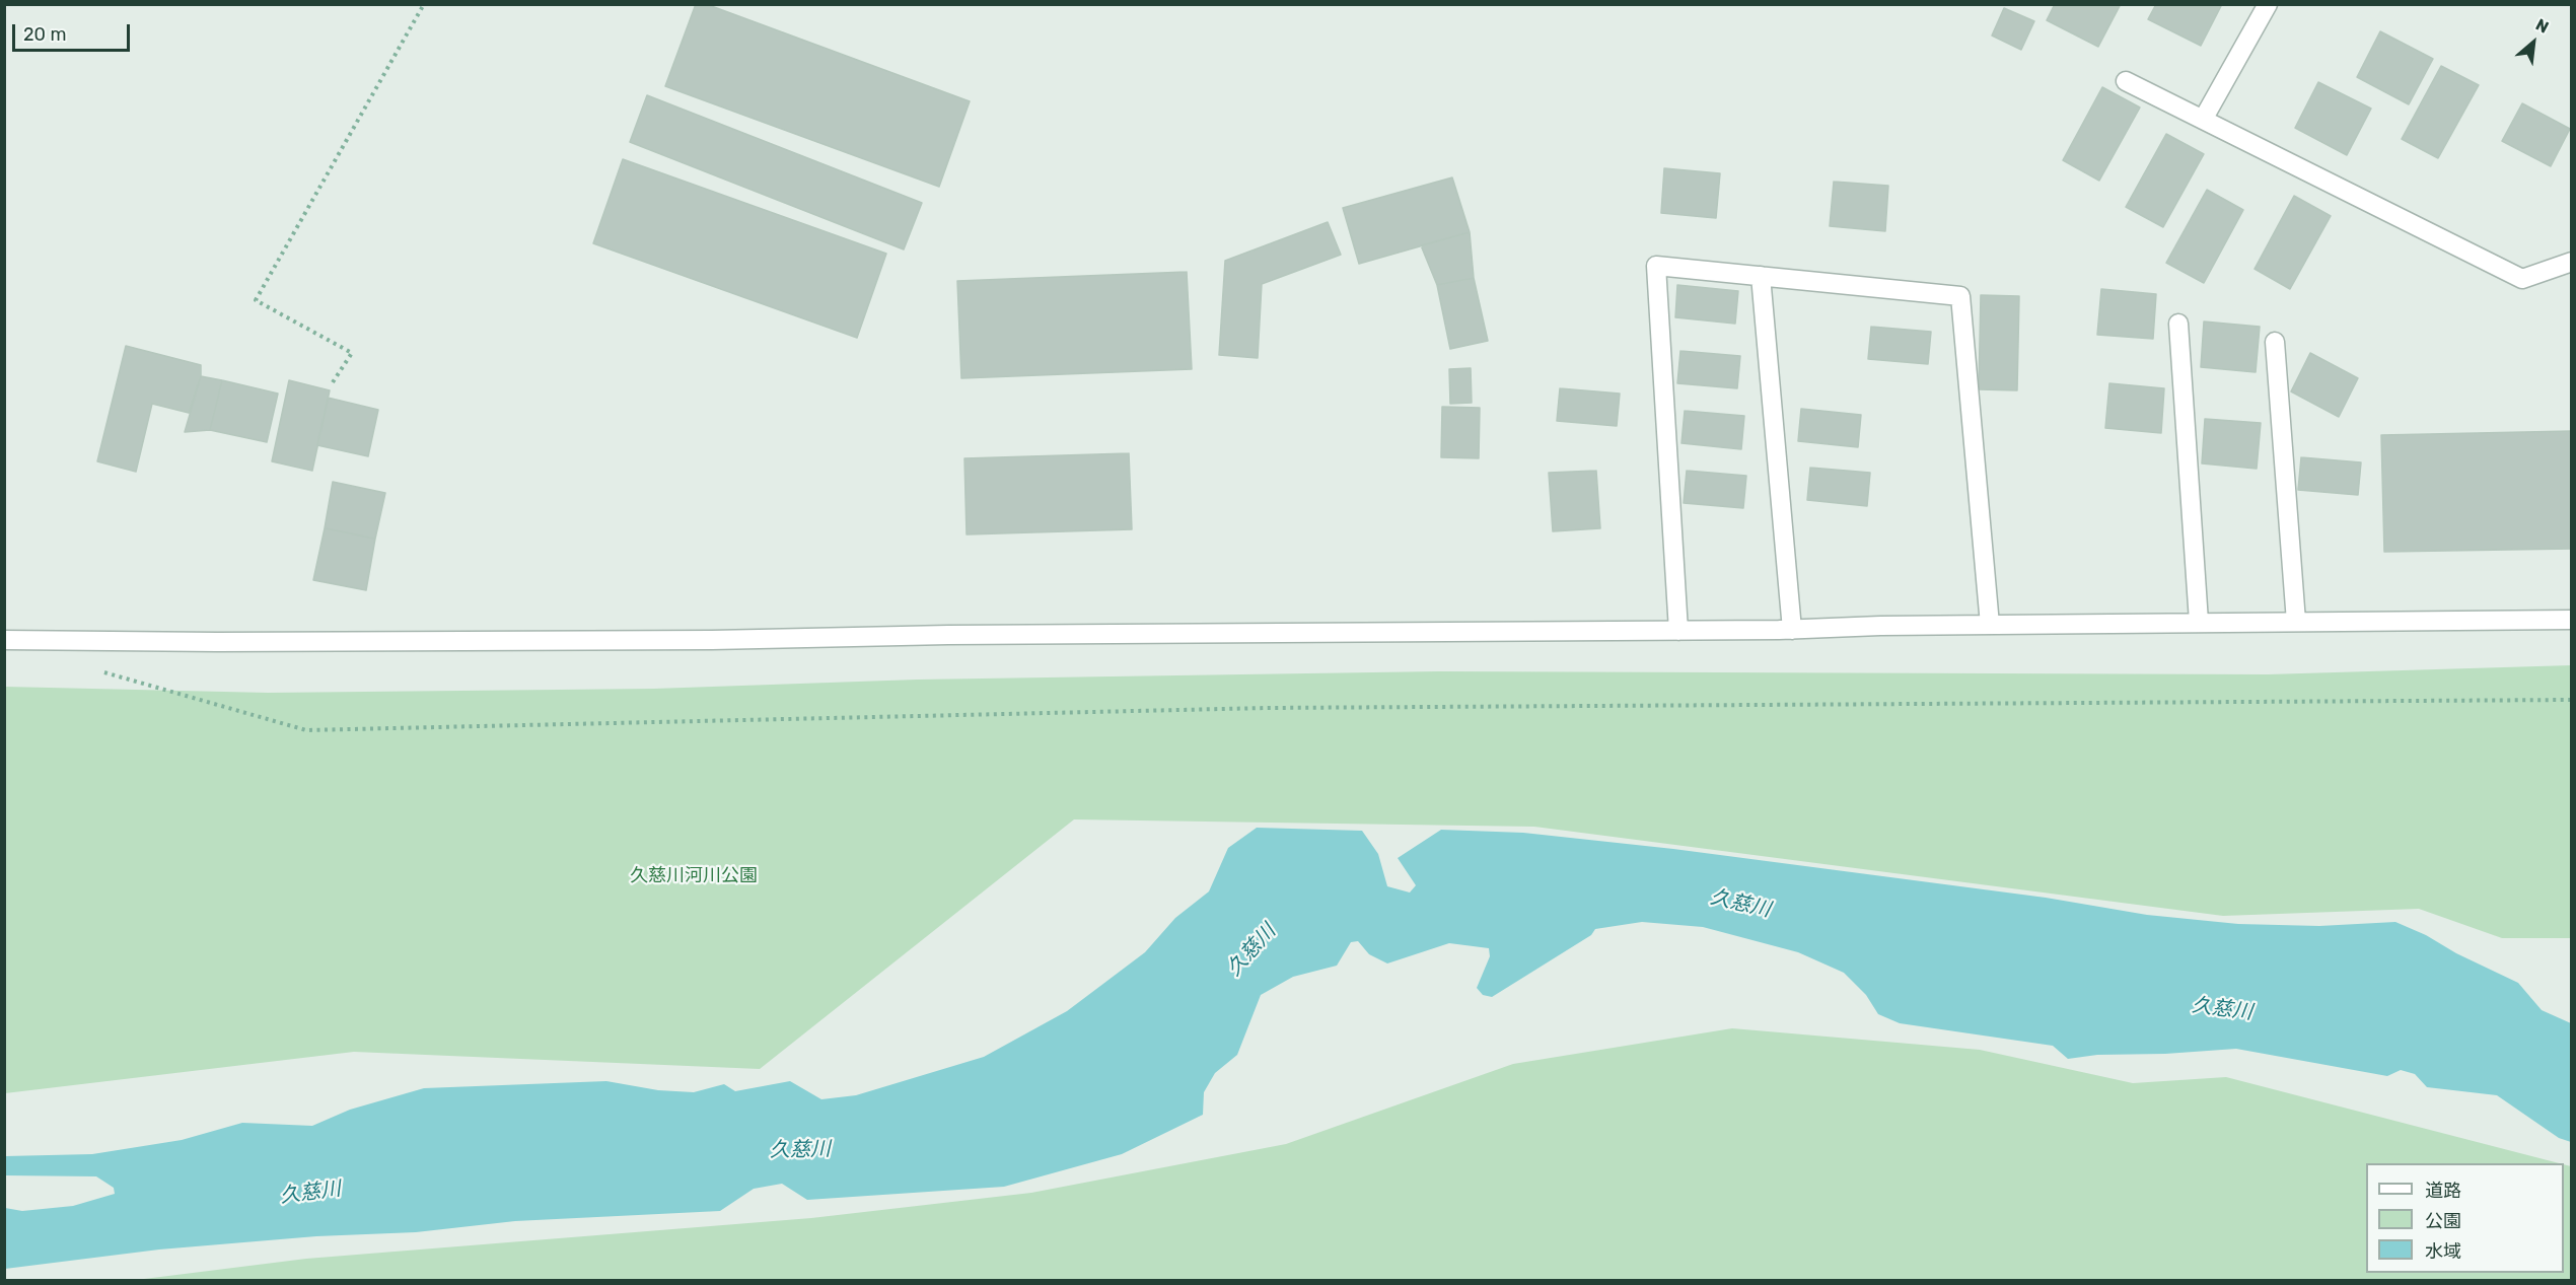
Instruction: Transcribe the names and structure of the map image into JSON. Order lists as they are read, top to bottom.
{
  "water": ["久慈川"],
  "parks": ["久慈川河川公園"],
  "legend": ["道路", "公園", "水域"],
  "scale_bar": "20 m",
  "north": "top right"
}
